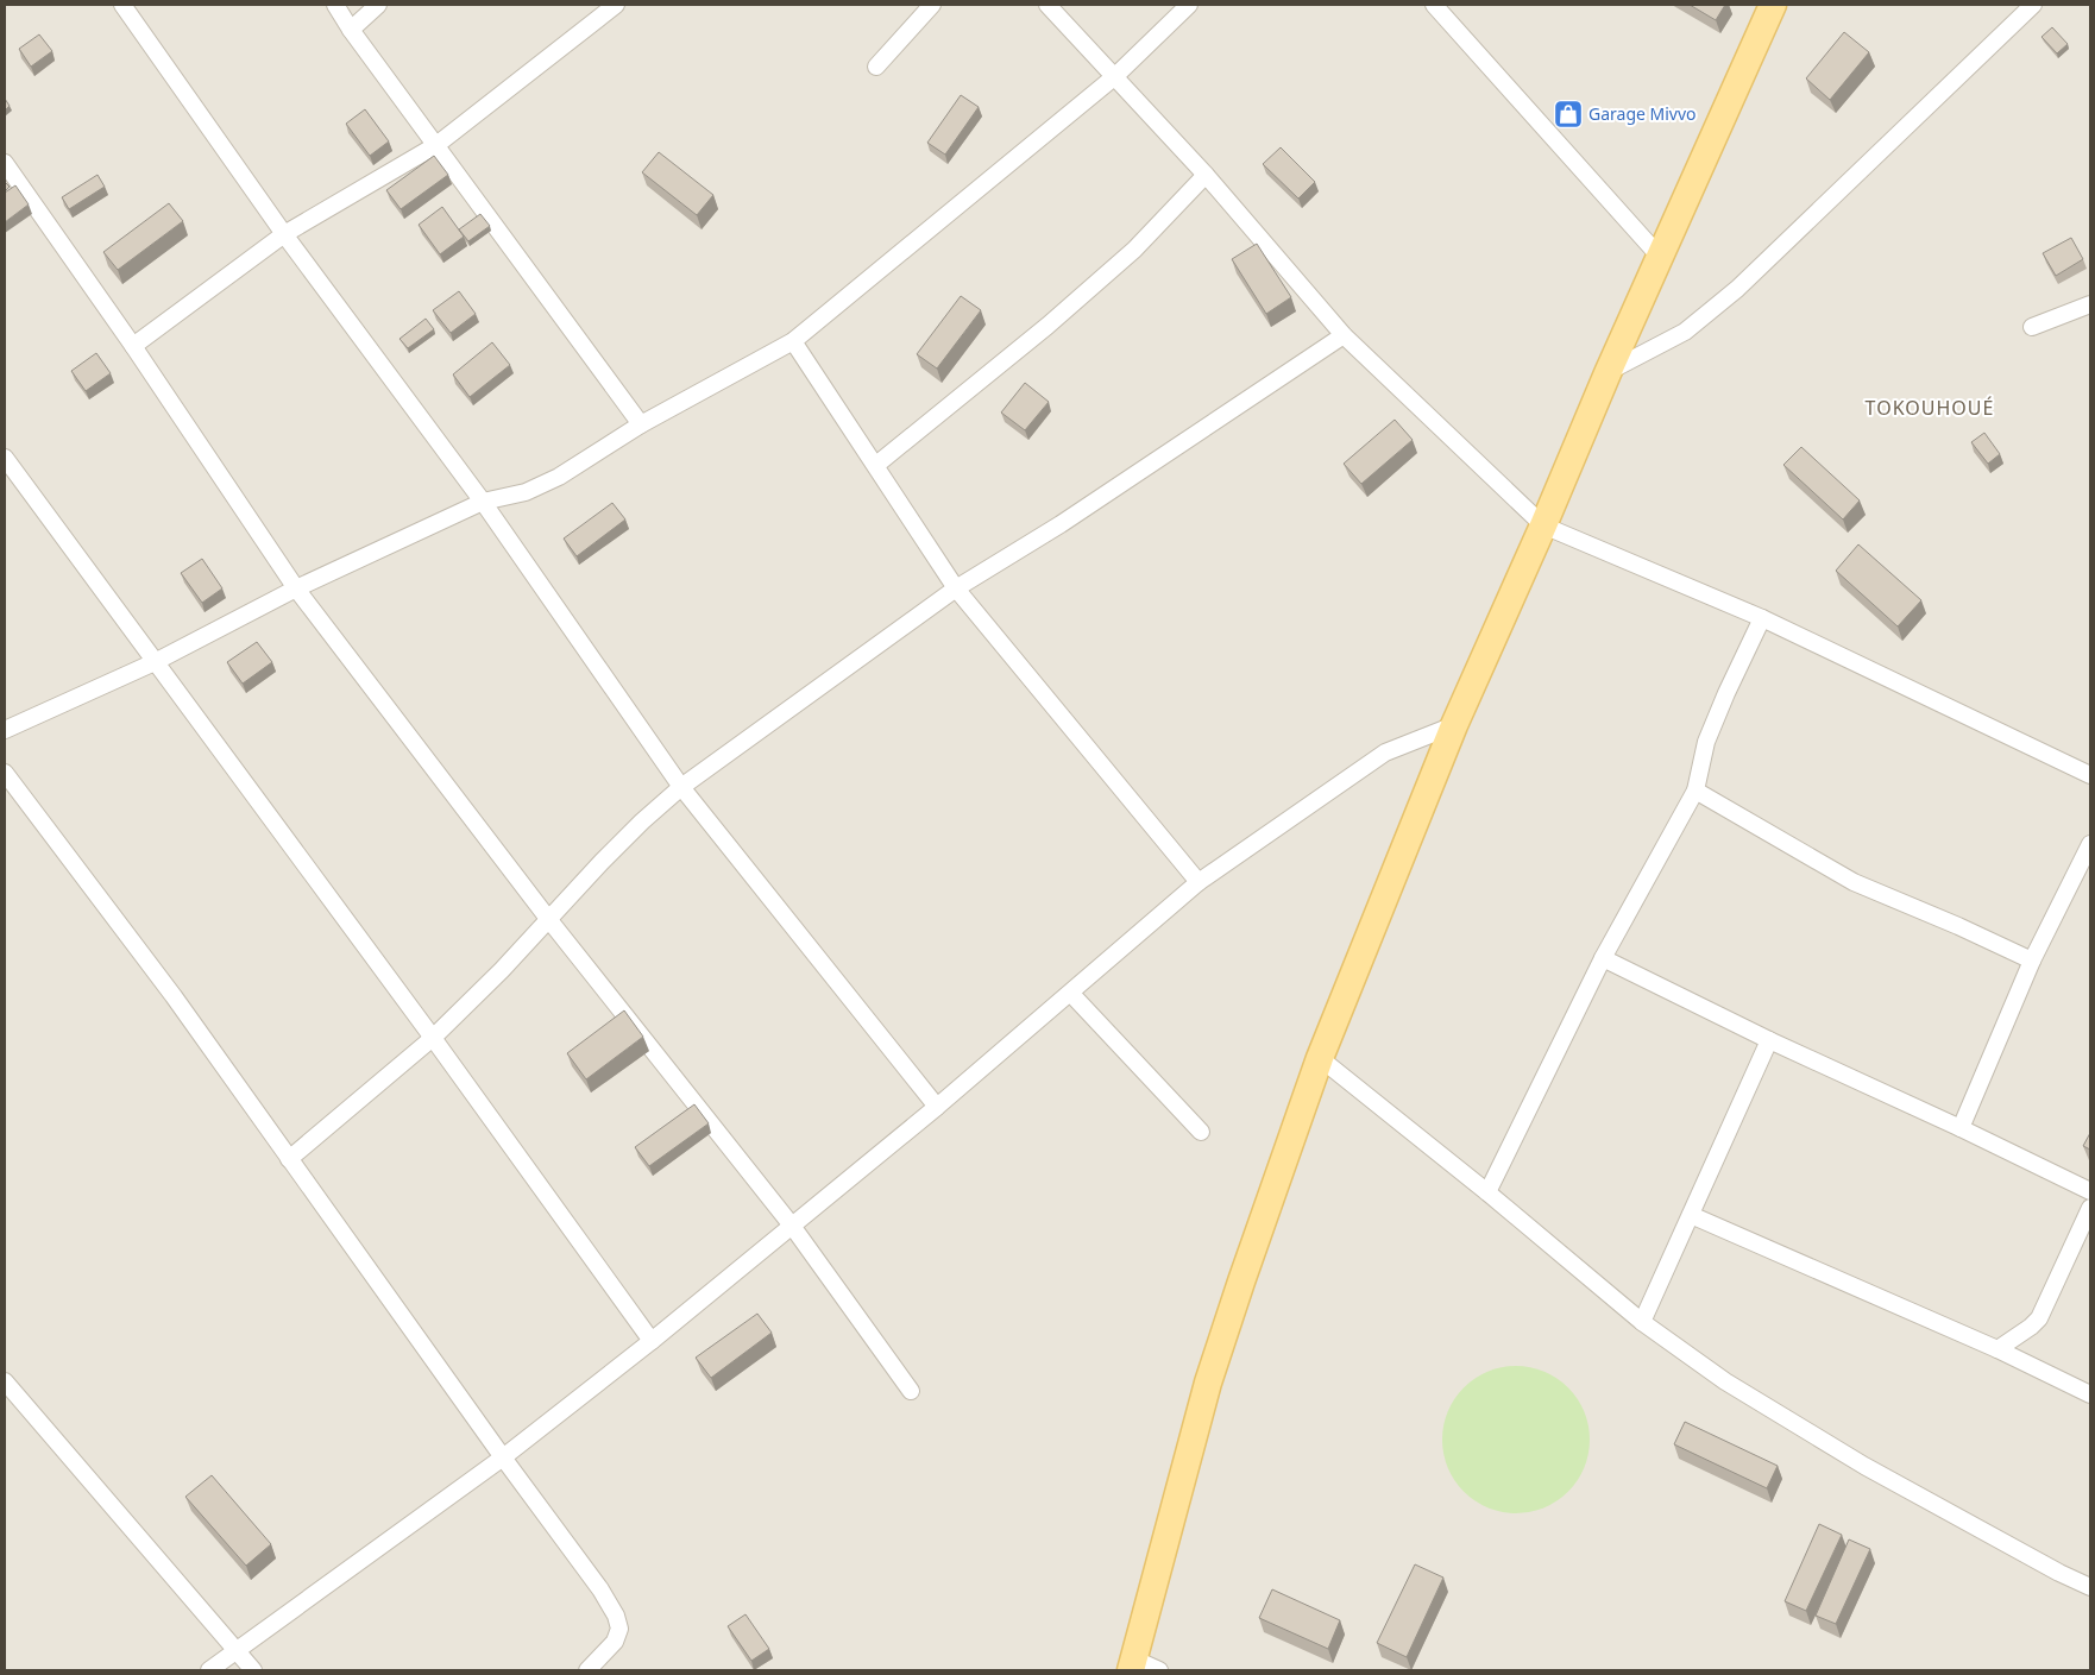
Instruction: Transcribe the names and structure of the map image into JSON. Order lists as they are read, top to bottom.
{
  "districts": ["TOKOUHOUÉ"],
  "places": {
    "shop": ["Garage Mivvo"]
  }
}
